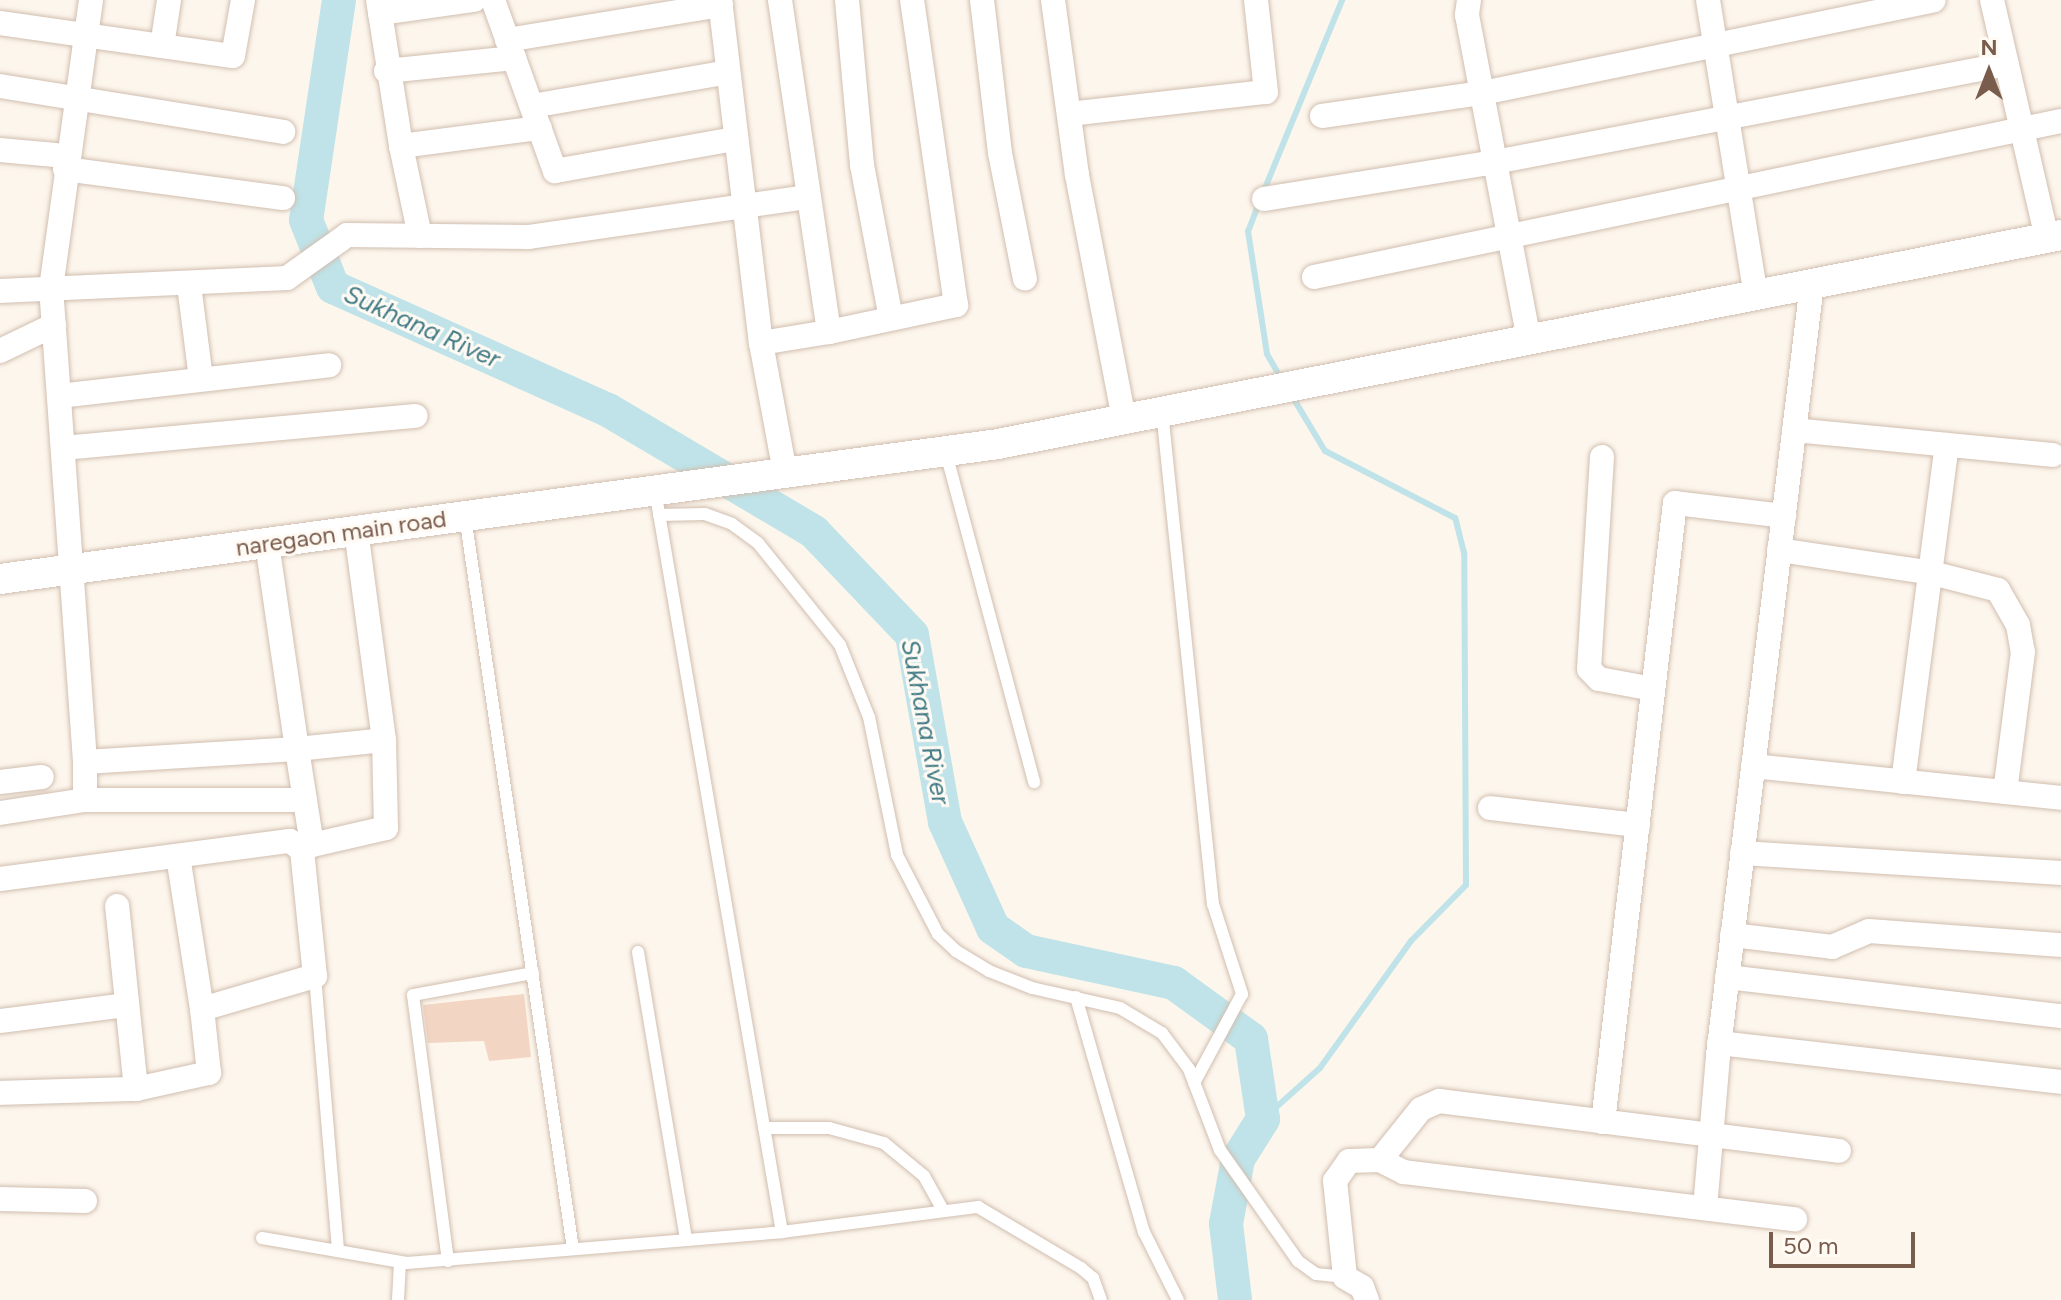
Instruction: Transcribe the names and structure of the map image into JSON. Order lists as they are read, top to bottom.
{
  "streets": {
    "street": ["naregaon main road"]
  },
  "water": ["Sukhana River"],
  "scale_bar": "50 m",
  "north": "top"
}
